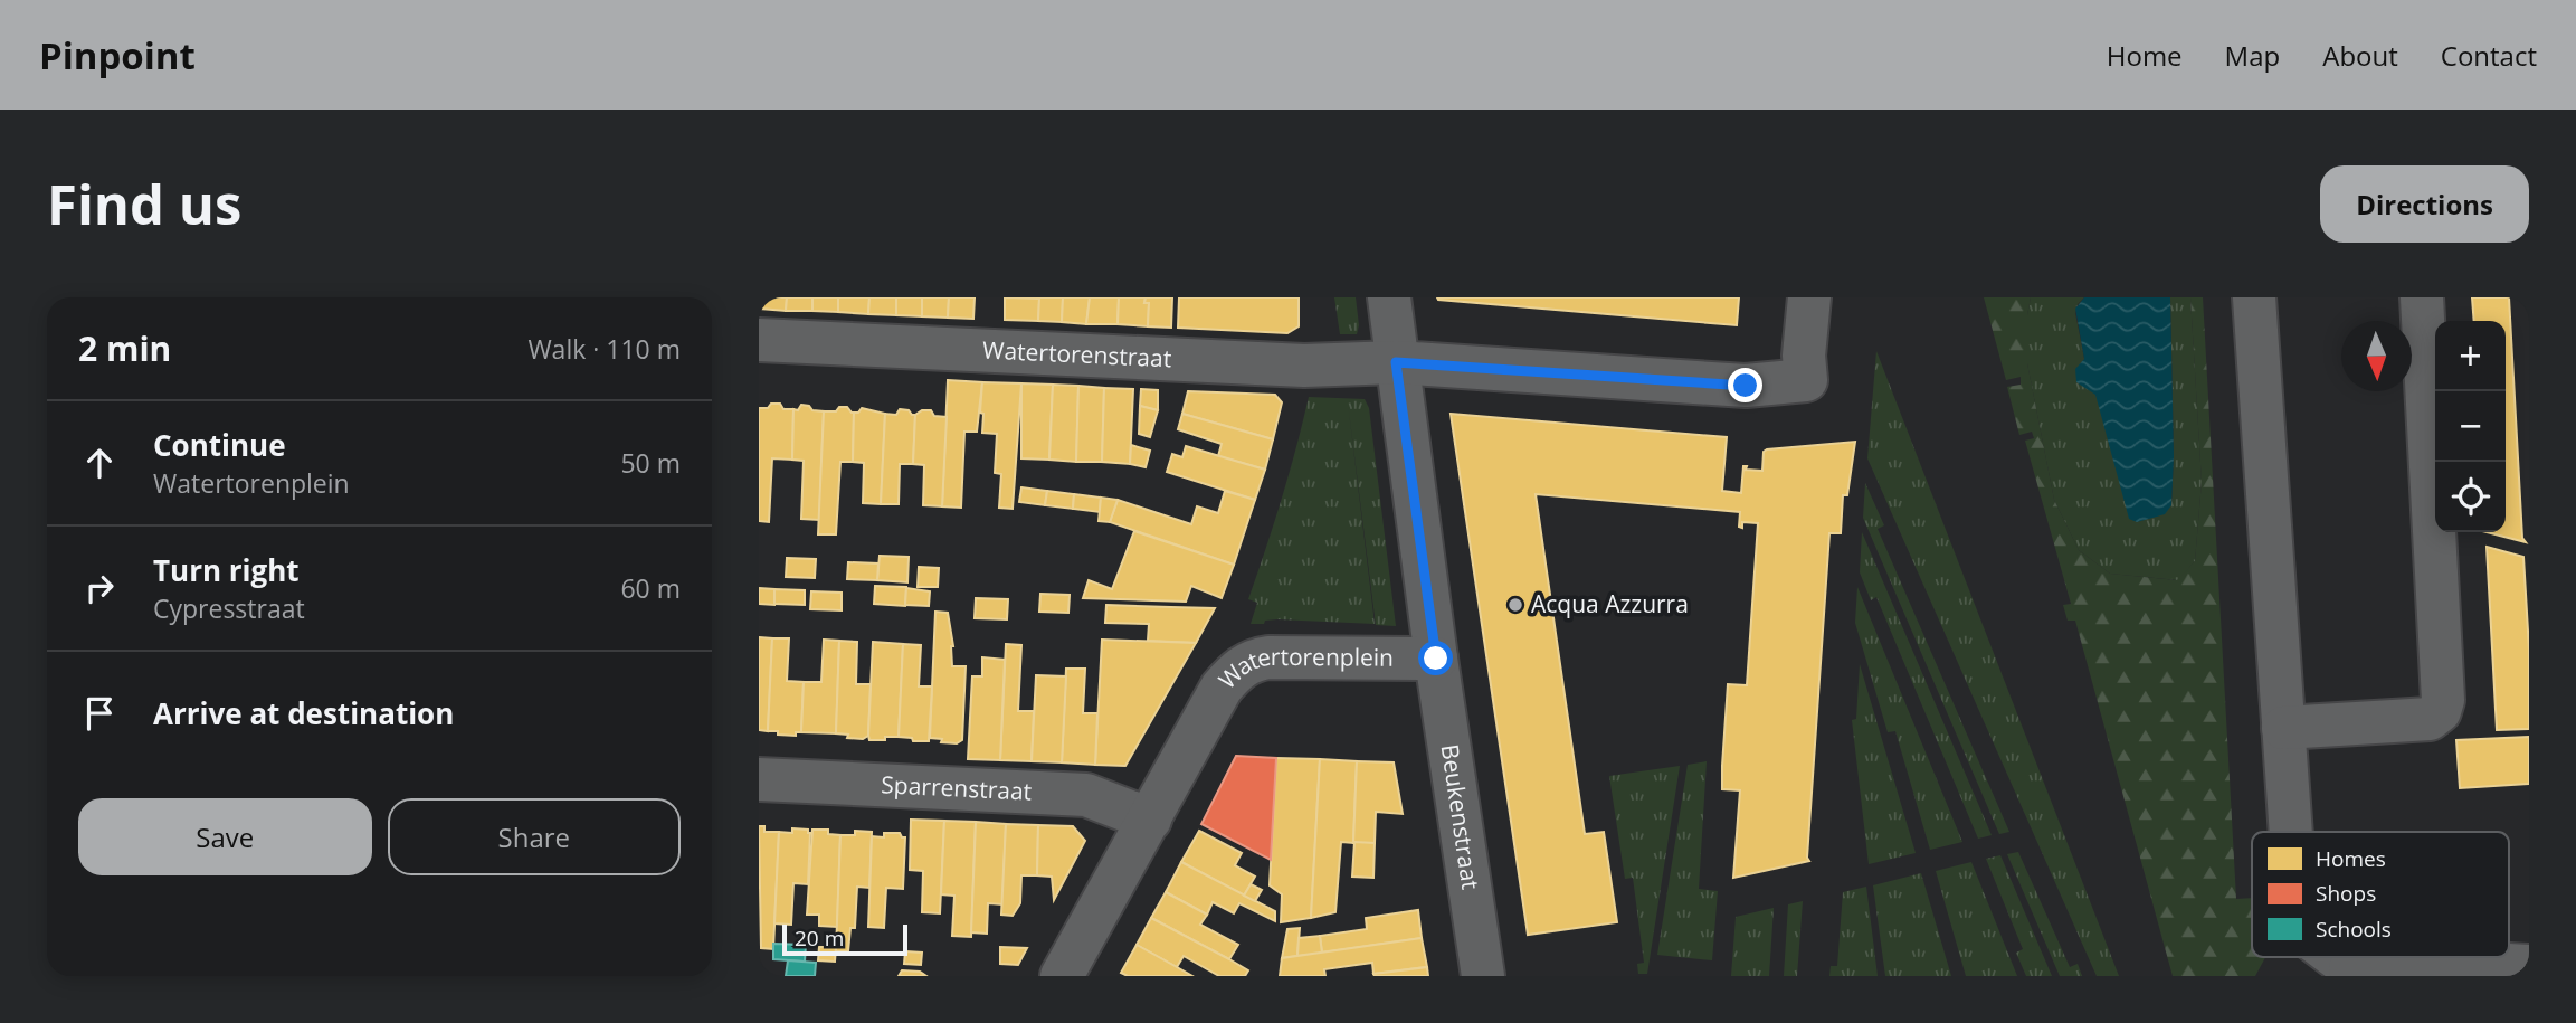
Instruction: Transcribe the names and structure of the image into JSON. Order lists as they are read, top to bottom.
{
  "streets": {
    "street": [
      "Watertorenstraat",
      "Watertorenplein",
      "Sparrenstraat",
      "Beukenstraat"
    ]
  },
  "crossings": [
    ["Watertorenplein", "Sparrenstraat"],
    ["Watertorenplein", "Beukenstraat"]
  ],
  "places": ["Acqua Azzurra"],
  "legend": ["Homes", "Shops", "Schools"],
  "scale_bar": "20 m",
  "north": "bottom",
  "page": {
    "header": "Pinpoint",
    "nav": [
      "Home",
      "Map",
      "About",
      "Contact"
    ],
    "buttons": [
      "Directions",
      ["Save", "Share"]
    ],
    "title": "Find us",
    "heading": ["2 min", "Walk · 110 m"],
    "map_buttons": ["+", "−"],
    "list": [
      ["Continue", "Watertorenplein", "50 m"],
      ["Turn right", "Cypresstraat", "60 m"],
      "Arrive at destination"
    ],
    "scale": "20 m"
  }
}
